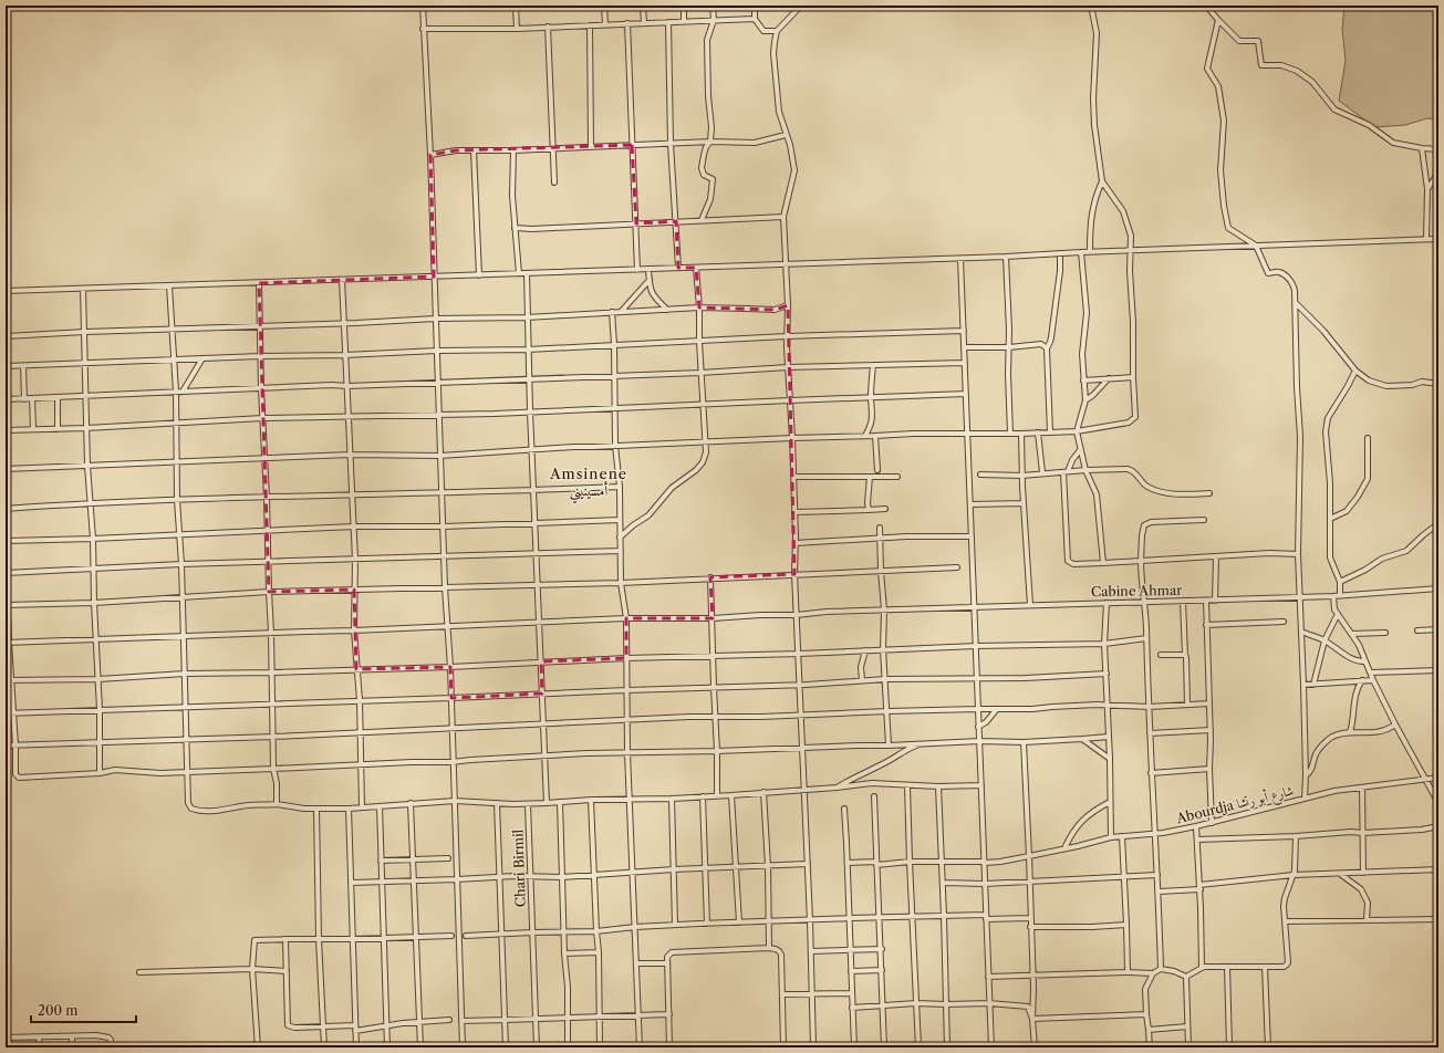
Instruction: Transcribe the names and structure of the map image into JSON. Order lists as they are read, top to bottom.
{
  "streets": {
    "street": ["Cabine Ahmar", "Abourdja شارع أبو رتشا", "Chari Birmil"]
  },
  "districts": ["Amsinene أمسينيني"],
  "scale_bar": "200 m"
}
